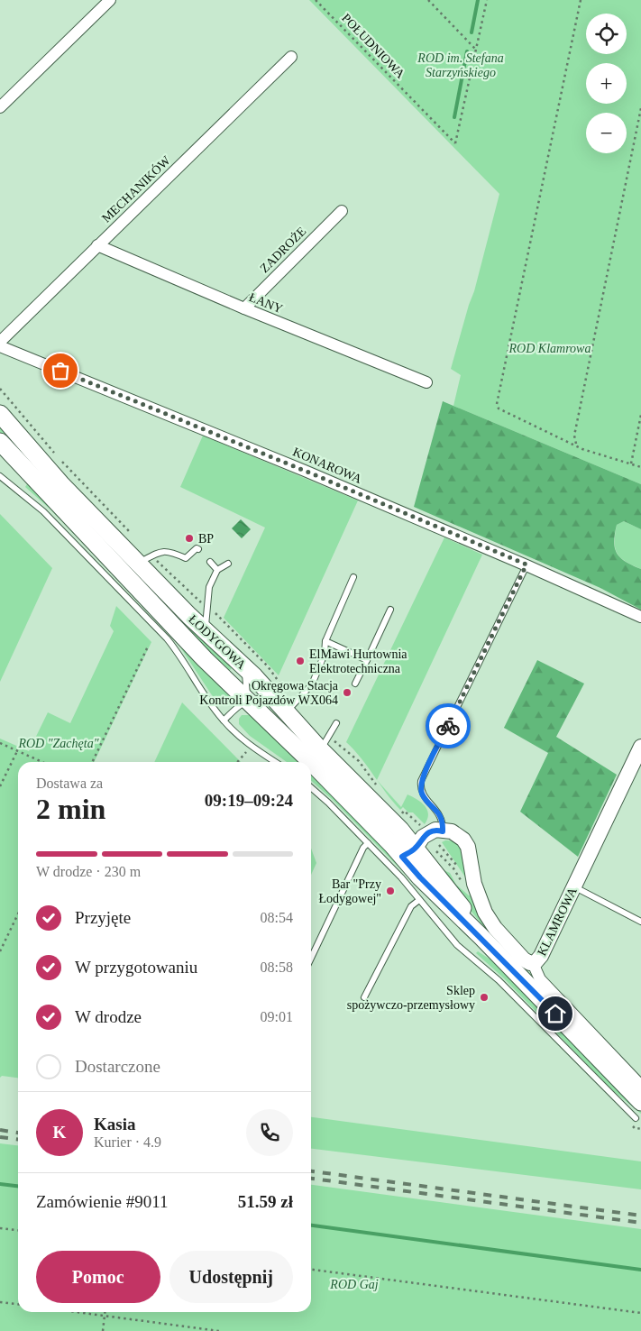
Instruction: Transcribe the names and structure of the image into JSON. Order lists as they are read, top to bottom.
{
  "streets": {
    "main road": ["ŁODYGOWA"],
    "street": [
      "MECHANIKÓW",
      "ZADROŻE",
      "ŁANY",
      "KONAROWA",
      "KLAMROWA"
    ],
    "path": ["POŁUDNIOWA"]
  },
  "crossings": [
    ["MECHANIKÓW", "ŁANY"],
    ["ZADROŻE", "ŁANY"]
  ],
  "parks": [
    "ROD im. Stefana Starzyńskiego",
    "ROD Klamrowa",
    "ROD \"Zachęta\"",
    "ROD Gaj"
  ],
  "places": [
    "BP",
    "ElMawi Hurtownia Elektrotechniczna",
    "Okręgowa Stacja Kontroli Pojazdów WX064",
    "Bar \"Przy Łodygowej\"",
    "Sklep spożywczo-przemysłowy"
  ],
  "page": {
    "map_buttons": ["+", "−"],
    "heading": ["2 min", "Dostawa za", "09:19–09:24"],
    "panel": [
      "Kasia",
      "Kurier · 4.9",
      "Zamówienie #9011",
      "51.59 zł"
    ],
    "bar": "W drodze · 230 m",
    "list": [
      ["Przyjęte", "08:54"],
      ["W przygotowaniu", "08:58"],
      ["W drodze", "09:01"],
      "Dostarczone"
    ],
    "round": "K",
    "buttons": ["Pomoc", "Udostępnij"]
  }
}
